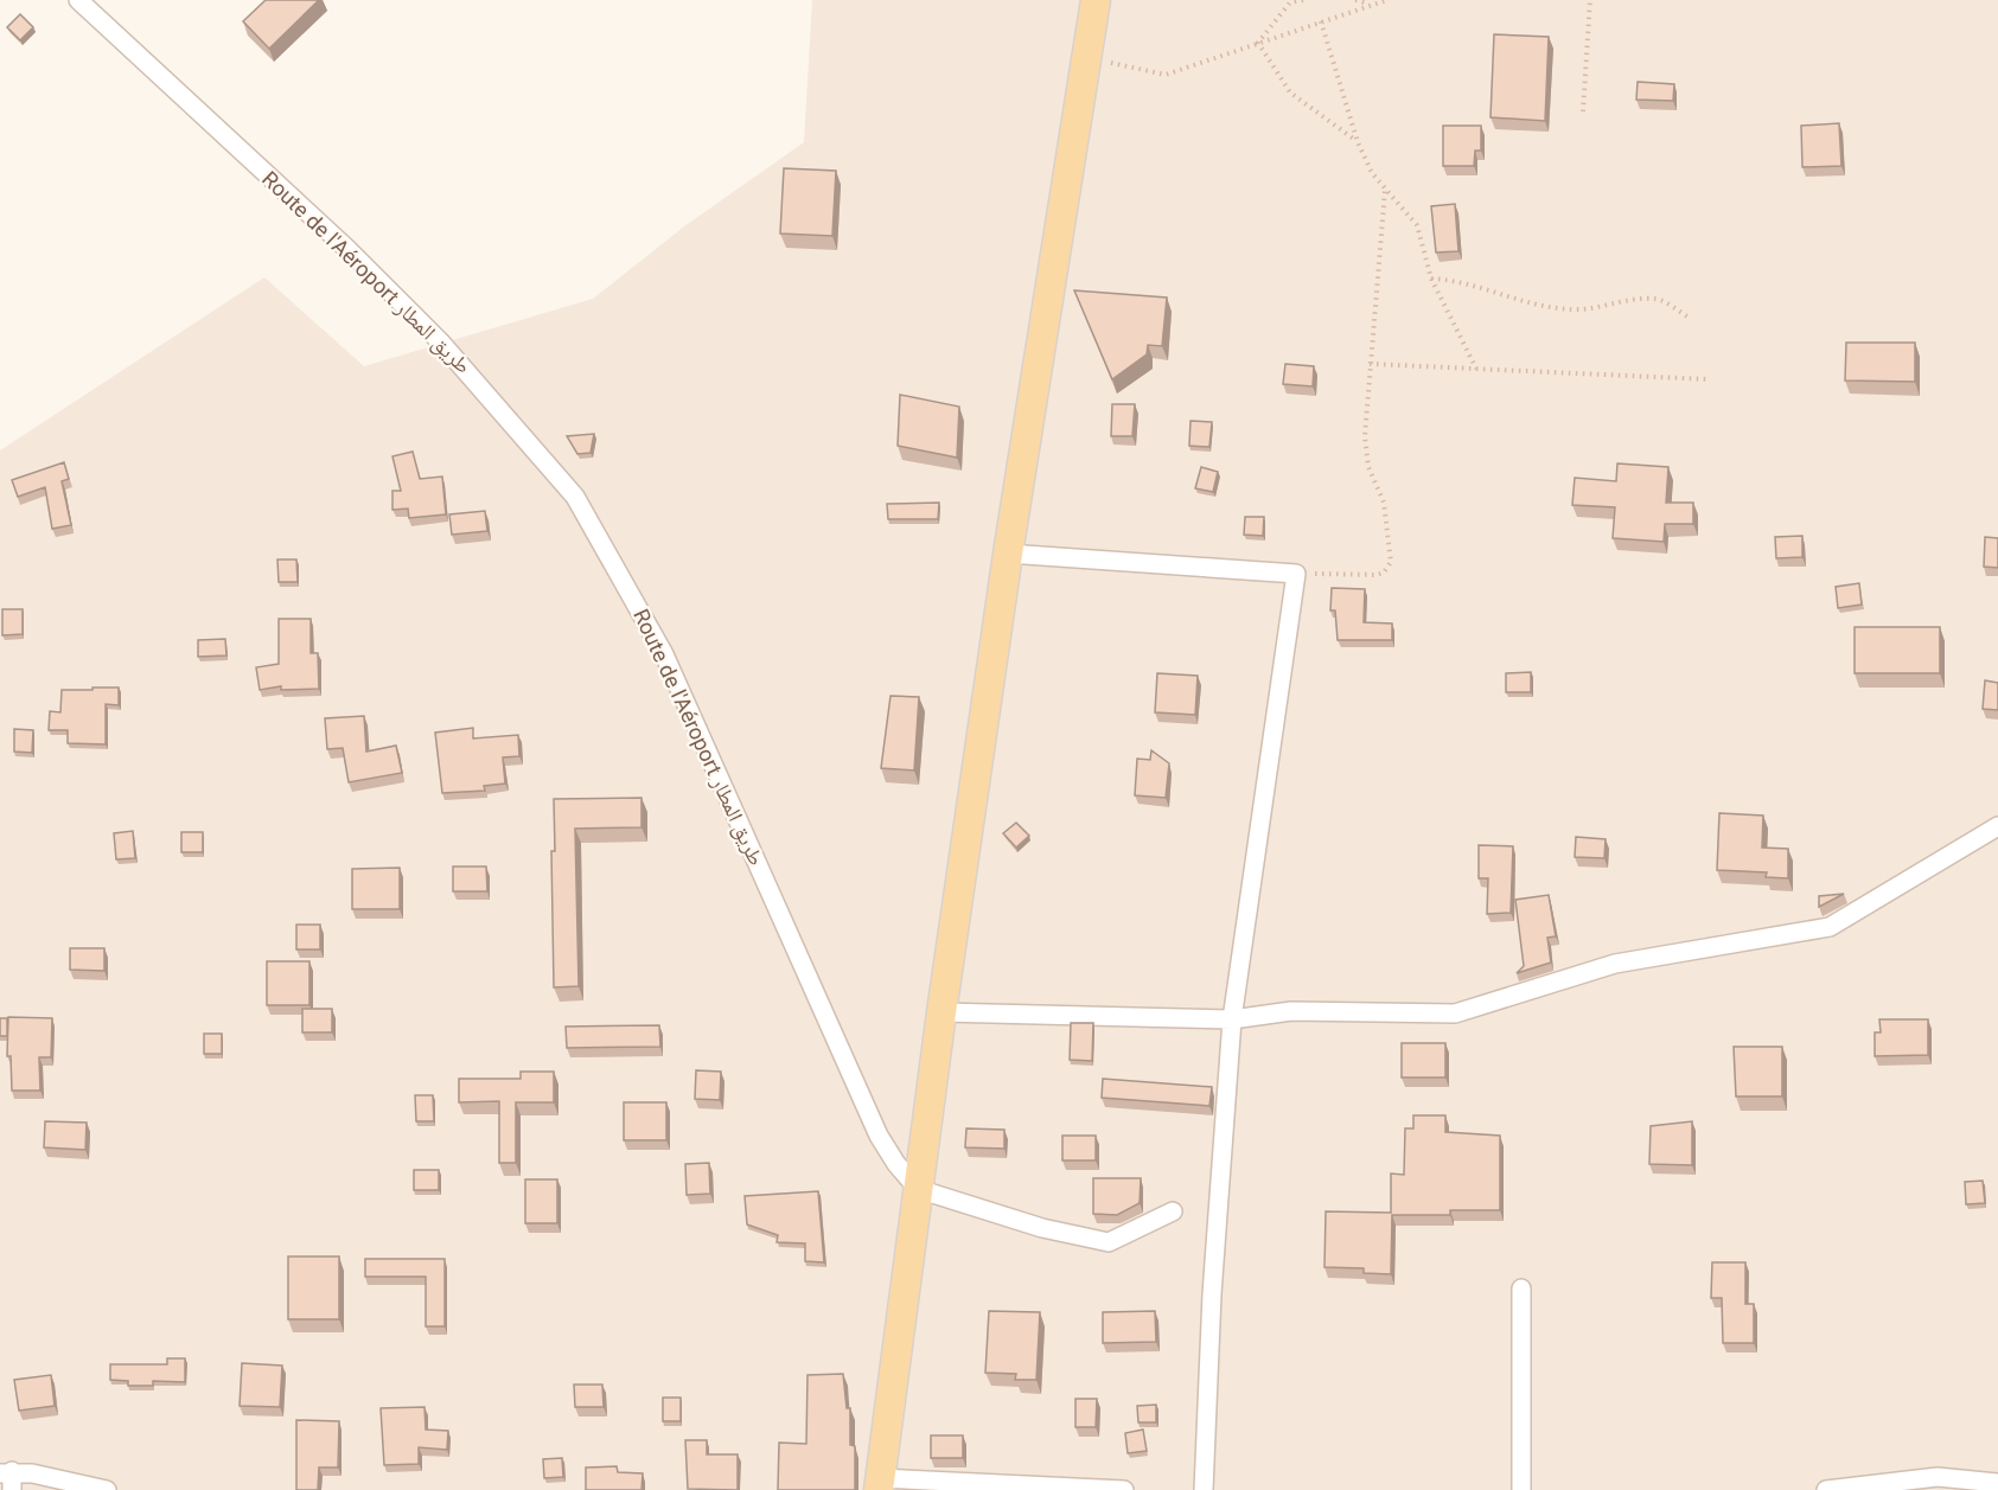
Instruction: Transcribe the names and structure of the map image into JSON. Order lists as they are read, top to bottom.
{
  "streets": {
    "street": ["Route de l'Aéroport طريق المطار"]
  }
}
